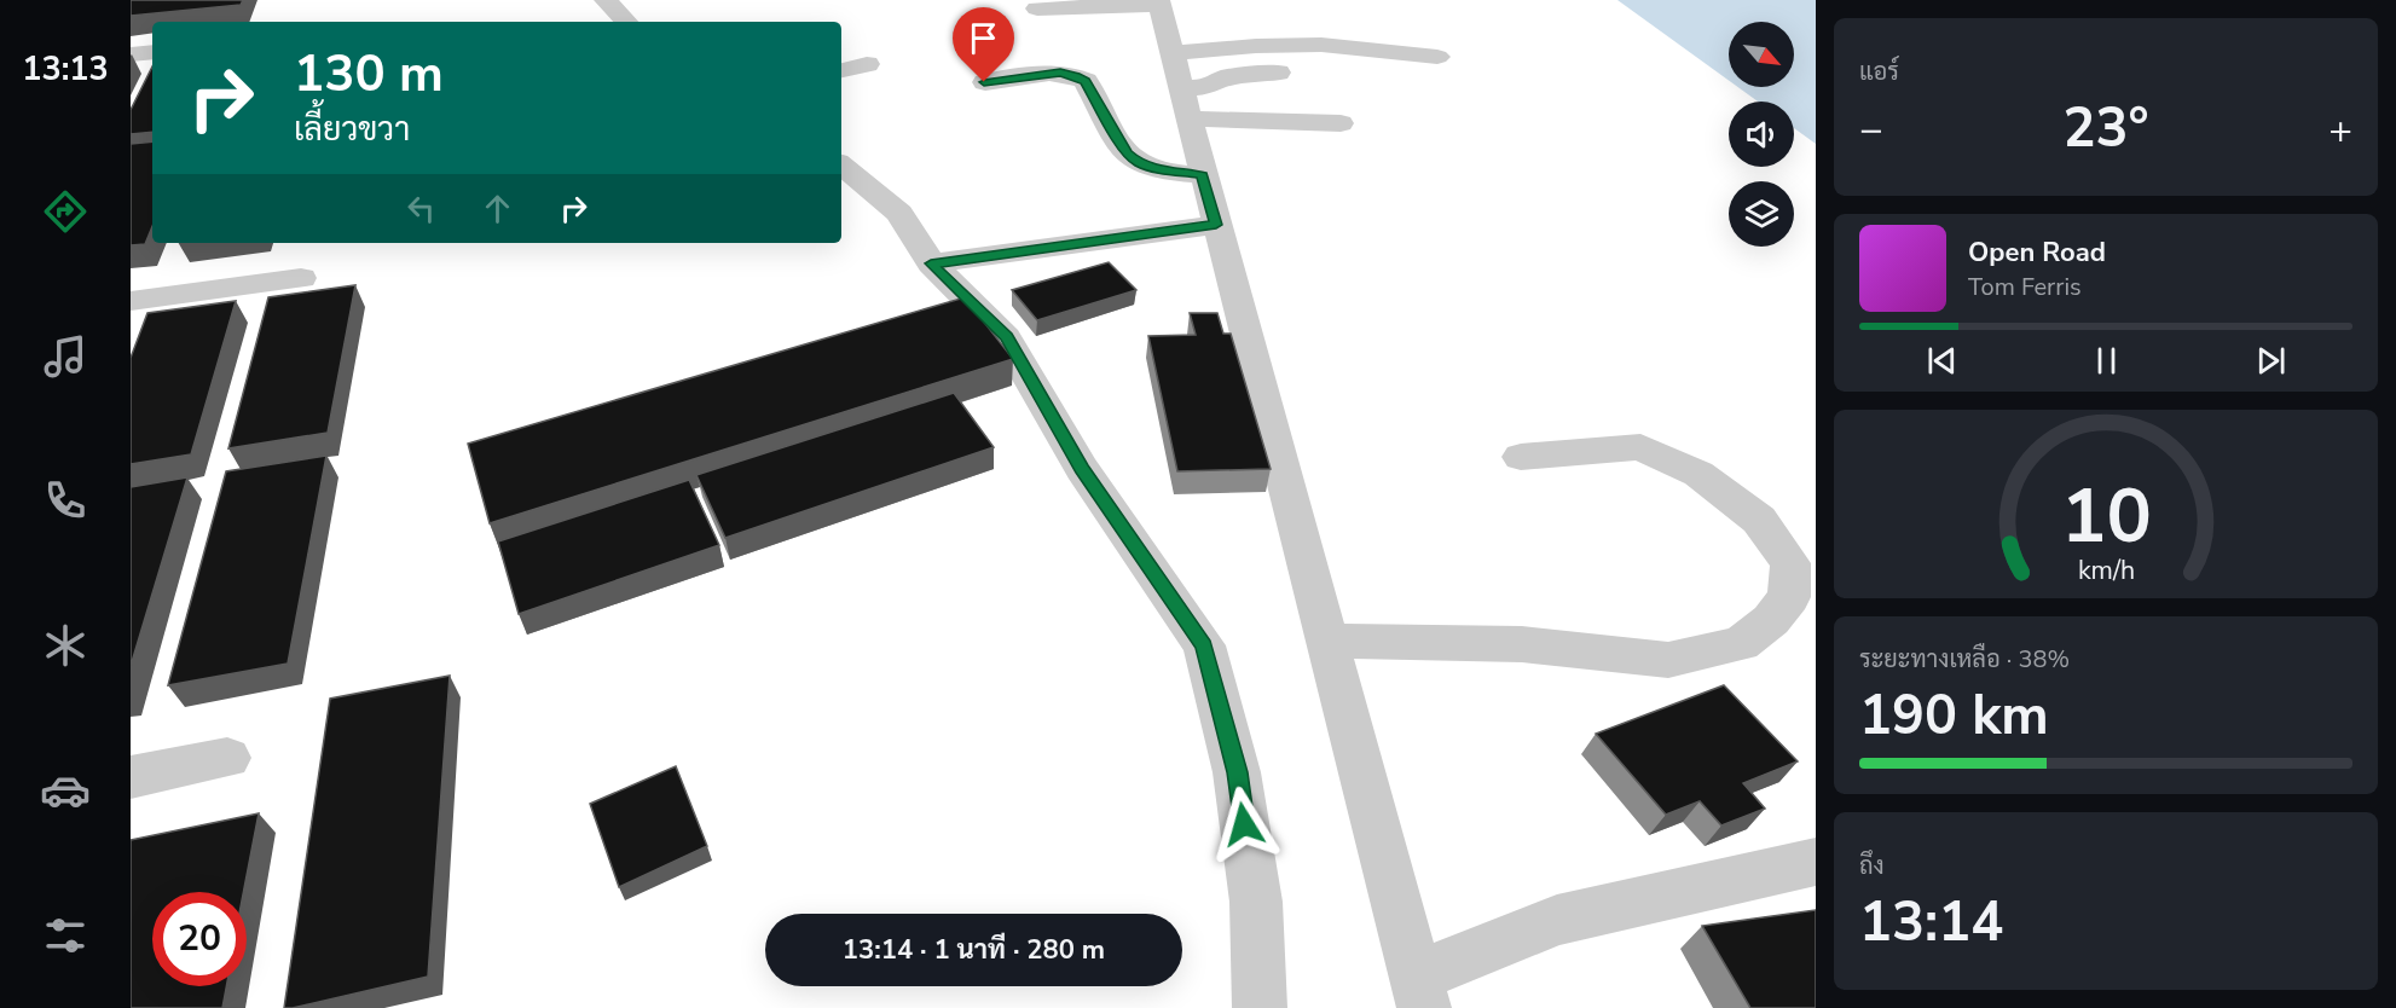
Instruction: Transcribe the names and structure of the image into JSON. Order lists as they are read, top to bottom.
{
  "north": "bottom right",
  "page": {
    "tabs": "13:13",
    "tile": [
      "แอร์",
      ["ระยะทางเหลือ · 38%", "190 km"],
      ["ถึง", "13:14"]
    ],
    "turn": ["130 m", "เลี้ยวขวา"],
    "heat": ["−", "23°", "+"],
    "song": ["Open Road", "Tom Ferris"],
    "limit": "20",
    "trip": "13:14 · 1 นาที · 280 m",
    "gauge": ["10", "km/h"]
  }
}
